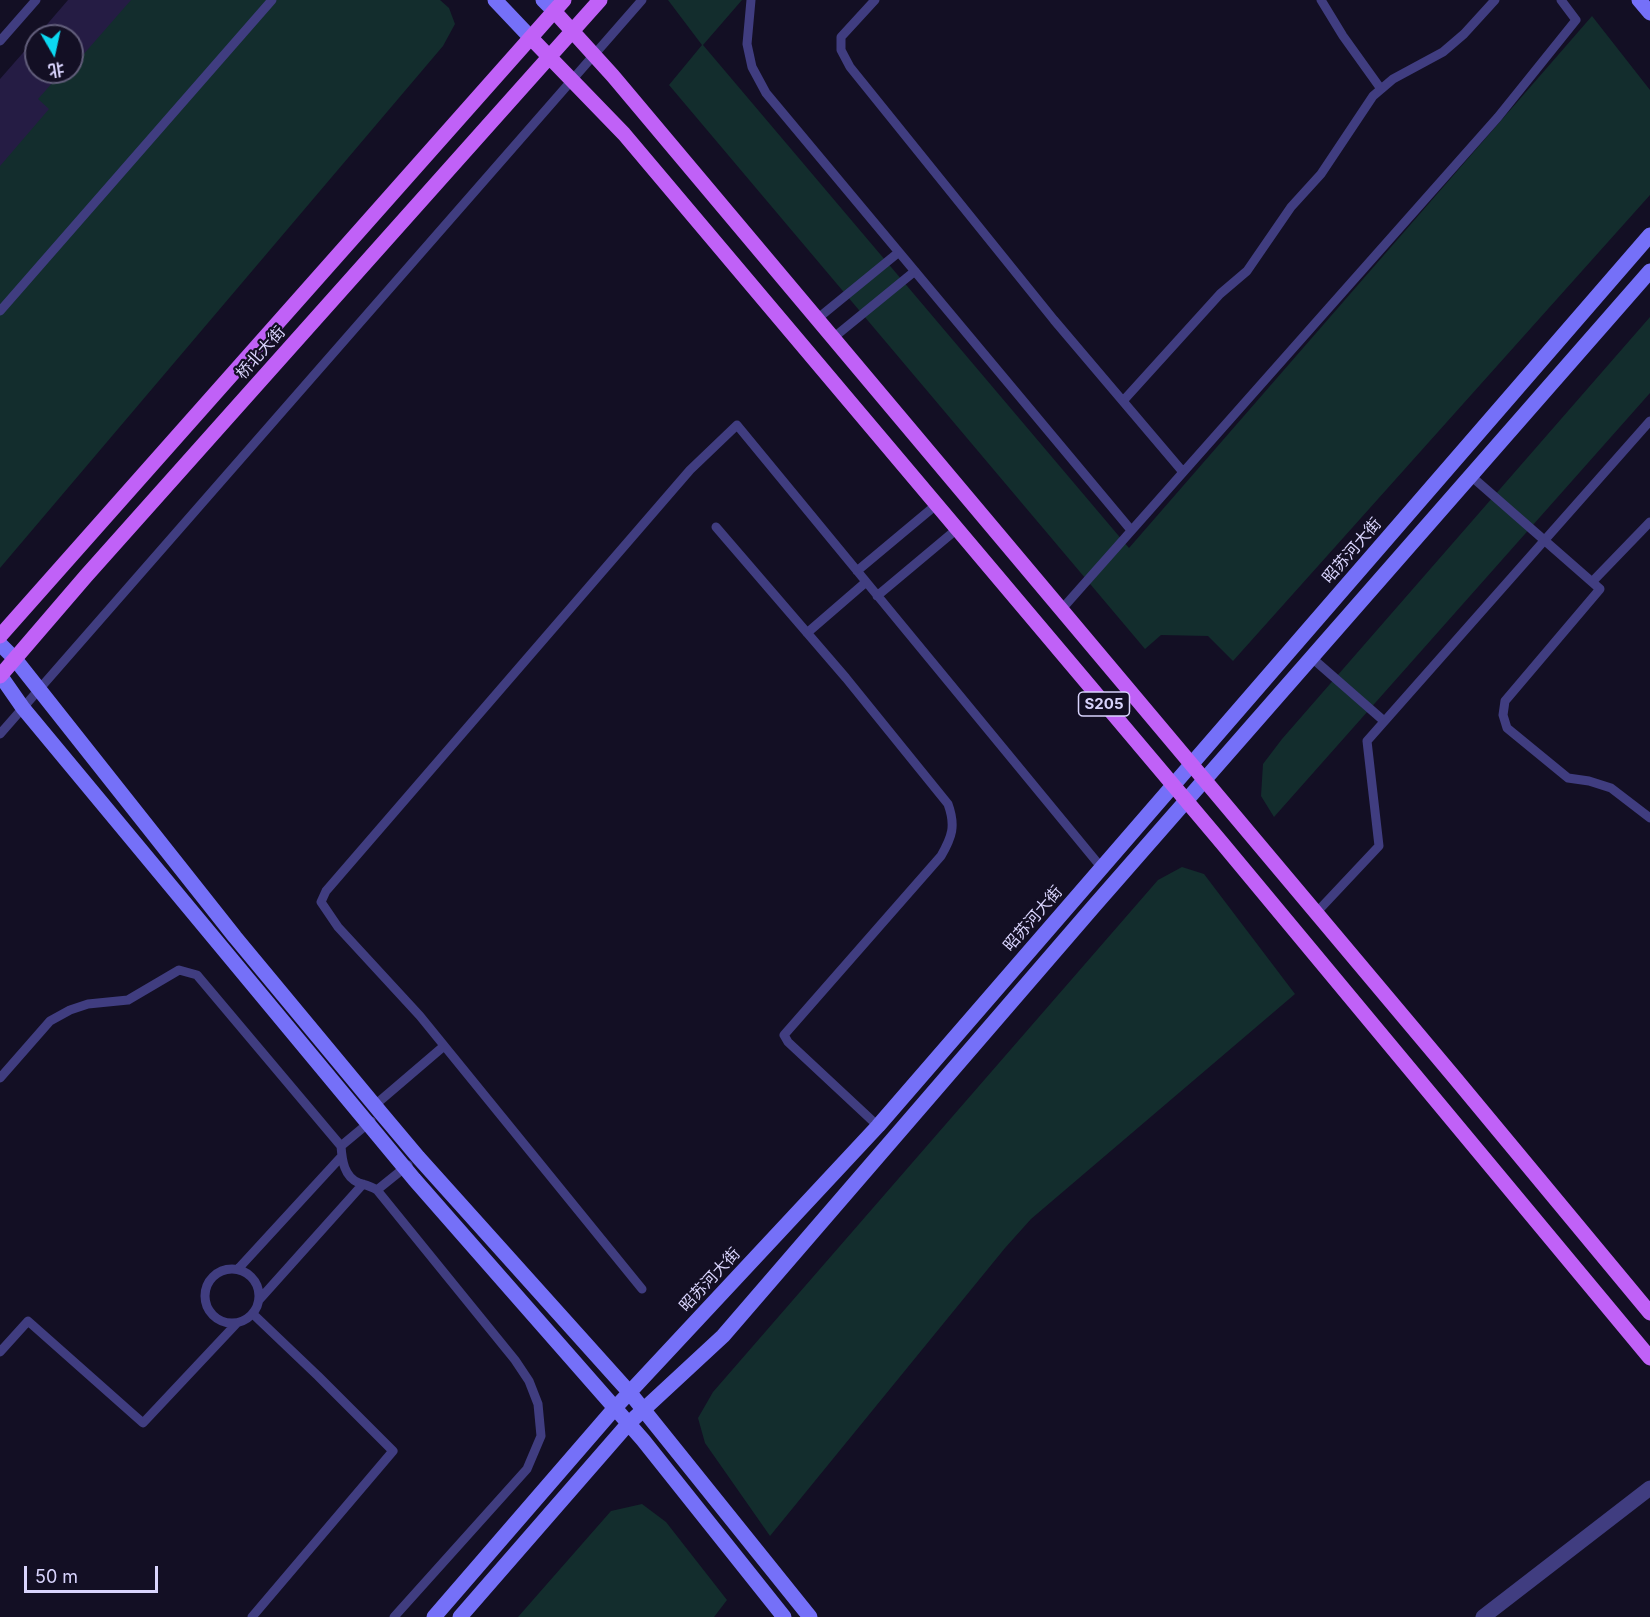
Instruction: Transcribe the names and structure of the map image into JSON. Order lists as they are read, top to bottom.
{
  "streets": {
    "main road": ["桥北大街", "S205"],
    "street": ["昭苏河大街"]
  },
  "crossings": [
    ["桥北大街", "S205"],
    ["昭苏河大街", "S205"]
  ],
  "scale_bar": "50 m",
  "north": "bottom"
}
